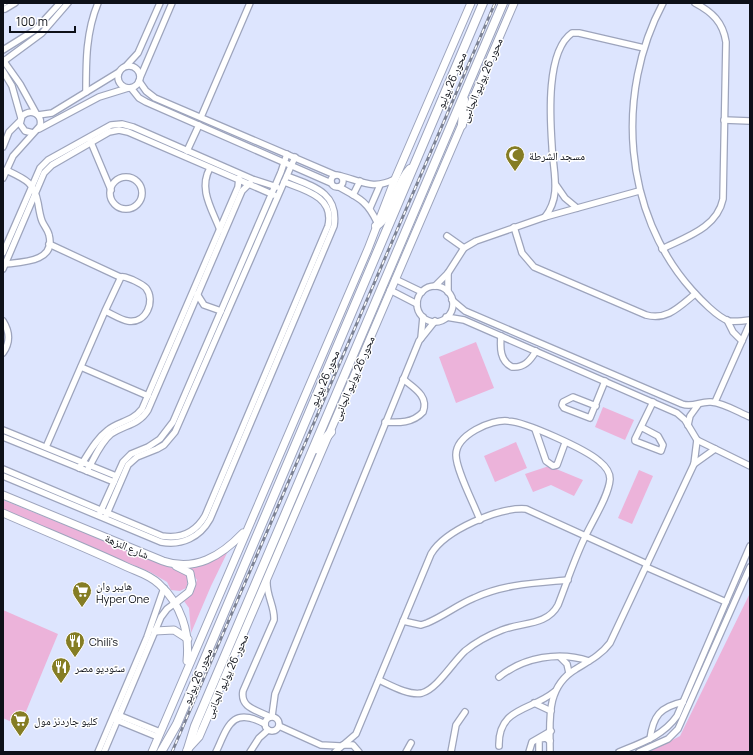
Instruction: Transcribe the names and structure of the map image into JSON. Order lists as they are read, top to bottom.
{
  "streets": {
    "highway": ["محور 26 يوليو"],
    "main road": ["محور 26 يوليو الجانبى", "شارع النزهة"]
  },
  "crossings": [
    ["محور 26 يوليو", "محور 26 يوليو الجانبى"]
  ],
  "places": {
    "mosque": ["مسجد الشرطة"],
    "supermarket": ["هايبر وان Hyper One", "كليو جاردنز مول"],
    "restaurant": ["Chili's", "ستوديو مصر"]
  },
  "scale_bar": "100 m"
}
